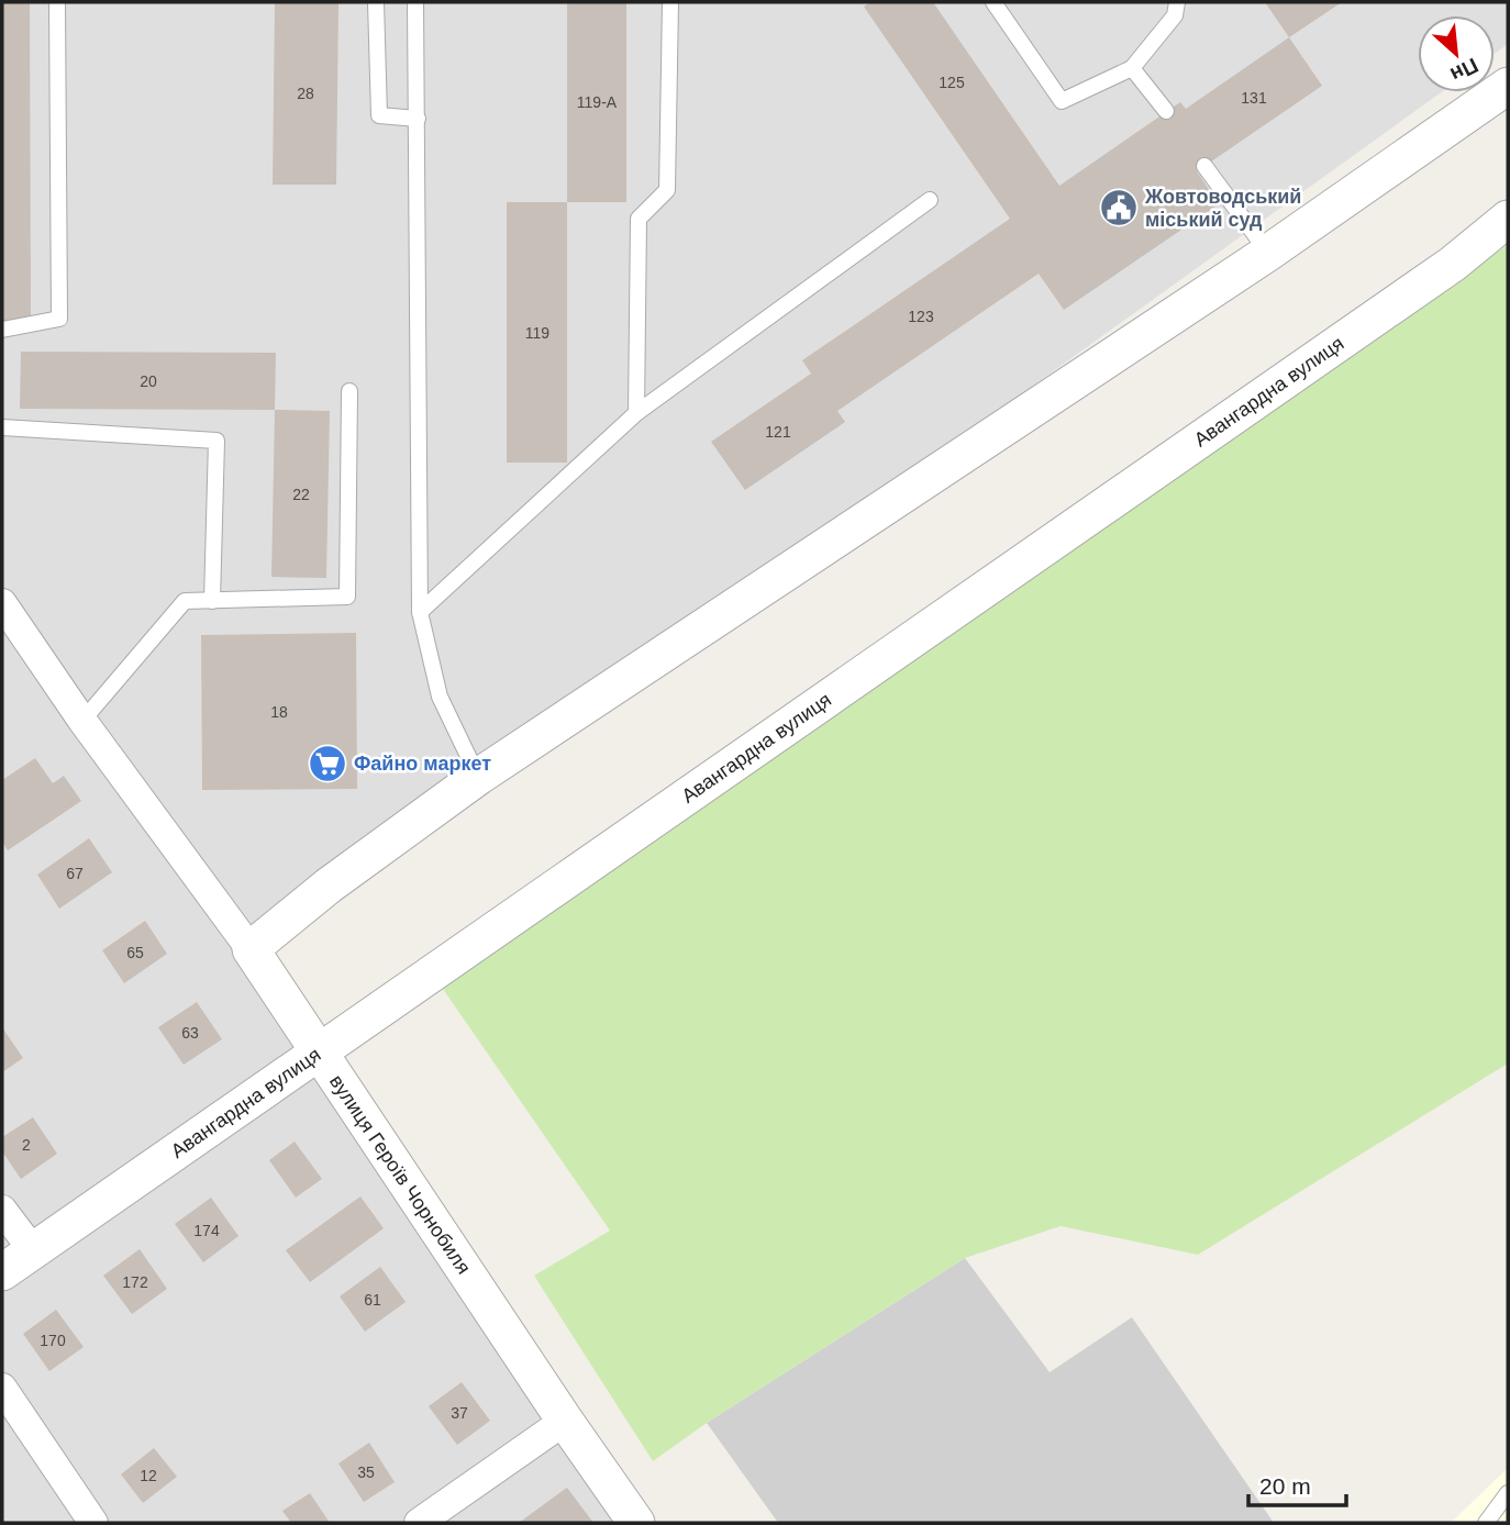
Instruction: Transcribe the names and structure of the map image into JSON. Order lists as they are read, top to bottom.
{
  "streets": {
    "street": ["Авангардна вулиця", "вулиця Героїв Чорнобиля"]
  },
  "crossings": [
    ["Авангардна вулиця", "вулиця Героїв Чорнобиля"]
  ],
  "places": {
    "public building": ["Жовтоводський міський суд"],
    "supermarket": ["Файно маркет"]
  },
  "house_numbers": [
    "125",
    "28",
    "131",
    "119-А",
    "123",
    "119",
    "20",
    "121",
    "22",
    "18",
    "67",
    "65",
    "63",
    "2",
    "174",
    "172",
    "61",
    "170",
    "37",
    "35",
    "12"
  ],
  "scale_bar": "20 m",
  "north": "bottom right"
}
